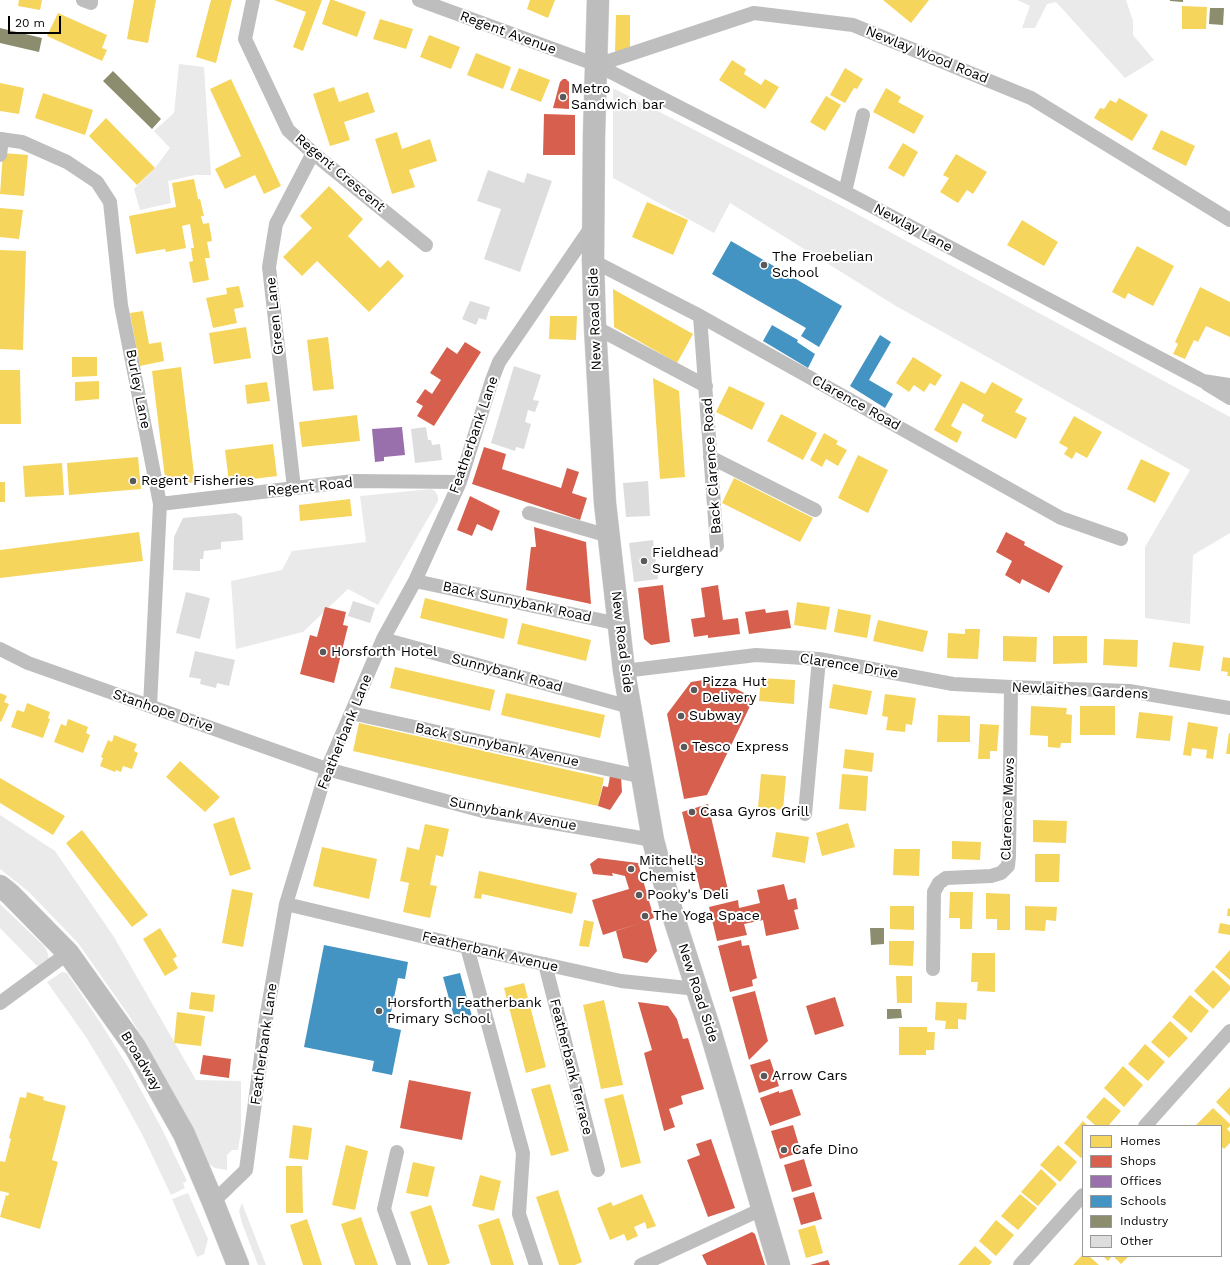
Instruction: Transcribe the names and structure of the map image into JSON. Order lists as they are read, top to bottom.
{
  "streets": {
    "main road": ["New Road Side", "Broadway"],
    "street": [
      "Regent Avenue",
      "Newlay Wood Road",
      "Regent Crescent",
      "Newlay Lane",
      "Green Lane",
      "Burley Lane",
      "Clarence Road",
      "Featherbank Lane",
      "Back Clarence Road",
      "Regent Road",
      "Back Sunnybank Road",
      "Clarence Drive",
      "Sunnybank Road",
      "Newlaithes Gardens",
      "Stanhope Drive",
      "Back Sunnybank Avenue",
      "Clarence Mews",
      "Sunnybank Avenue",
      "Featherbank Avenue",
      "Featherbank Terrace"
    ]
  },
  "crossings": [
    ["Regent Avenue", "Newlay Wood Road"],
    ["Regent Avenue", "Newlay Lane"],
    ["Regent Avenue", "New Road Side"],
    ["Newlay Wood Road", "Newlay Lane"],
    ["Newlay Wood Road", "New Road Side"],
    ["Regent Crescent", "Green Lane"],
    ["Newlay Lane", "New Road Side"],
    ["Green Lane", "Regent Road"],
    ["New Road Side", "Clarence Road"],
    ["New Road Side", "Featherbank Lane"],
    ["New Road Side", "Back Clarence Road"],
    ["New Road Side", "Back Sunnybank Road"],
    ["New Road Side", "Clarence Drive"],
    ["New Road Side", "Sunnybank Road"],
    ["New Road Side", "Back Sunnybank Avenue"],
    ["New Road Side", "Sunnybank Avenue"],
    ["New Road Side", "Featherbank Avenue"],
    ["Burley Lane", "Regent Road"],
    ["Burley Lane", "Stanhope Drive"],
    ["Clarence Road", "Back Clarence Road"],
    ["Featherbank Lane", "Regent Road"],
    ["Featherbank Lane", "Back Sunnybank Road"],
    ["Featherbank Lane", "Sunnybank Road"],
    ["Featherbank Lane", "Stanhope Drive"],
    ["Featherbank Lane", "Back Sunnybank Avenue"],
    ["Featherbank Lane", "Sunnybank Avenue"],
    ["Featherbank Lane", "Featherbank Avenue"],
    ["Featherbank Lane", "Broadway"],
    ["Clarence Drive", "Newlaithes Gardens"],
    ["Newlaithes Gardens", "Clarence Mews"],
    ["Stanhope Drive", "Sunnybank Avenue"],
    ["Featherbank Avenue", "Featherbank Terrace"]
  ],
  "places": [
    "Metro Sandwich bar",
    "The Froebelian School",
    "Regent Fisheries",
    "Fieldhead Surgery",
    "Horsforth Hotel",
    "Pizza Hut Delivery",
    "Subway",
    "Tesco Express",
    "Casa Gyros Grill",
    "Mitchell's Chemist",
    "Pooky's Deli",
    "The Yoga Space",
    "Horsforth Featherbank Primary School",
    "Arrow Cars",
    "Cafe Dino"
  ],
  "legend": [
    "Homes",
    "Shops",
    "Offices",
    "Schools",
    "Industry",
    "Other"
  ],
  "scale_bar": "20 m"
}
